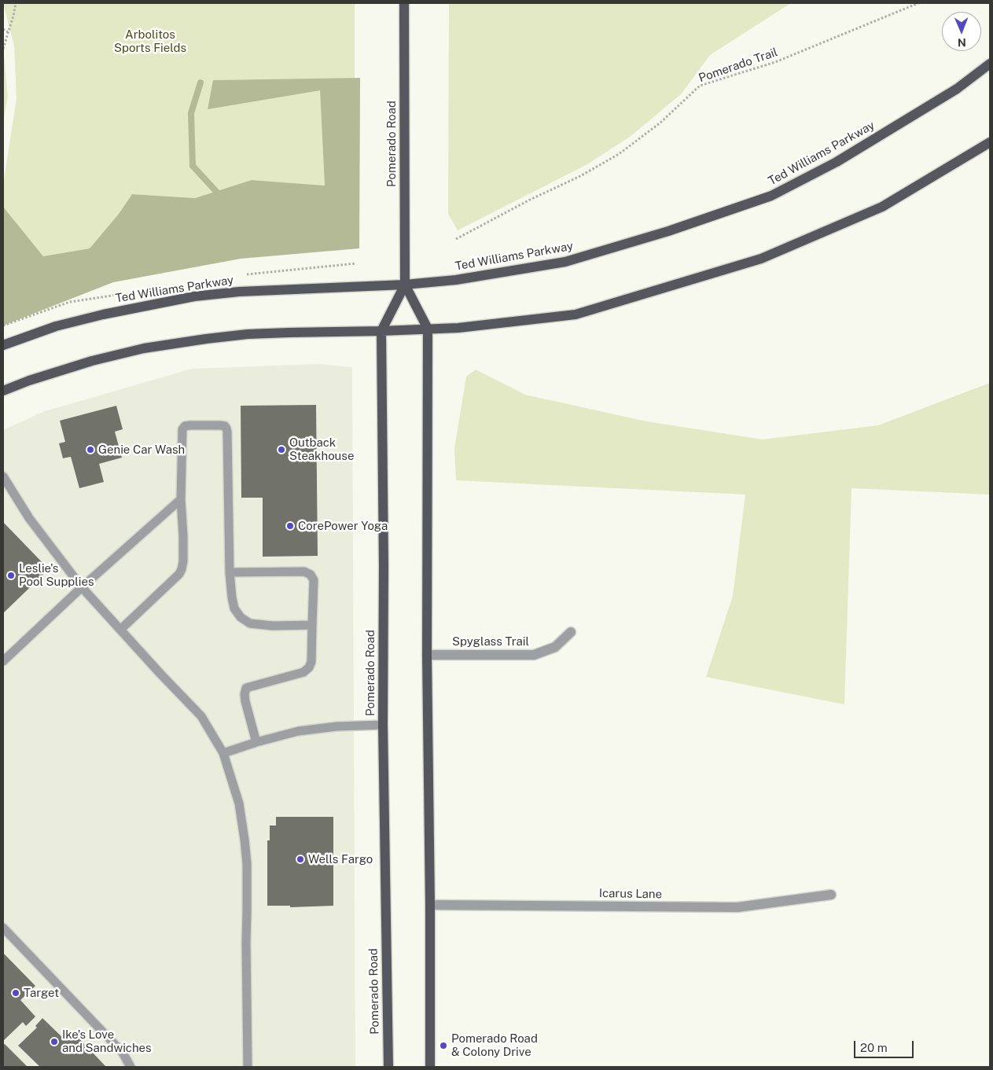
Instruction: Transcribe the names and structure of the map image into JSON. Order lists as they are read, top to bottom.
{
  "streets": {
    "main road": ["Pomerado Road", "Ted Williams Parkway"],
    "street": ["Spyglass Trail", "Icarus Lane"],
    "path": ["Pomerado Trail"]
  },
  "crossings": [
    ["Pomerado Road", "Ted Williams Parkway"],
    ["Pomerado Road", "Spyglass Trail"],
    ["Pomerado Road", "Icarus Lane"]
  ],
  "parks": ["Arbolitos Sports Fields"],
  "places": [
    "Genie Car Wash",
    "Outback Steakhouse",
    "CorePower Yoga",
    "Leslie's Pool Supplies",
    "Wells Fargo",
    "Target",
    "Ike's Love and Sandwiches",
    "Pomerado Road & Colony Drive"
  ],
  "scale_bar": "20 m",
  "north": "bottom"
}
